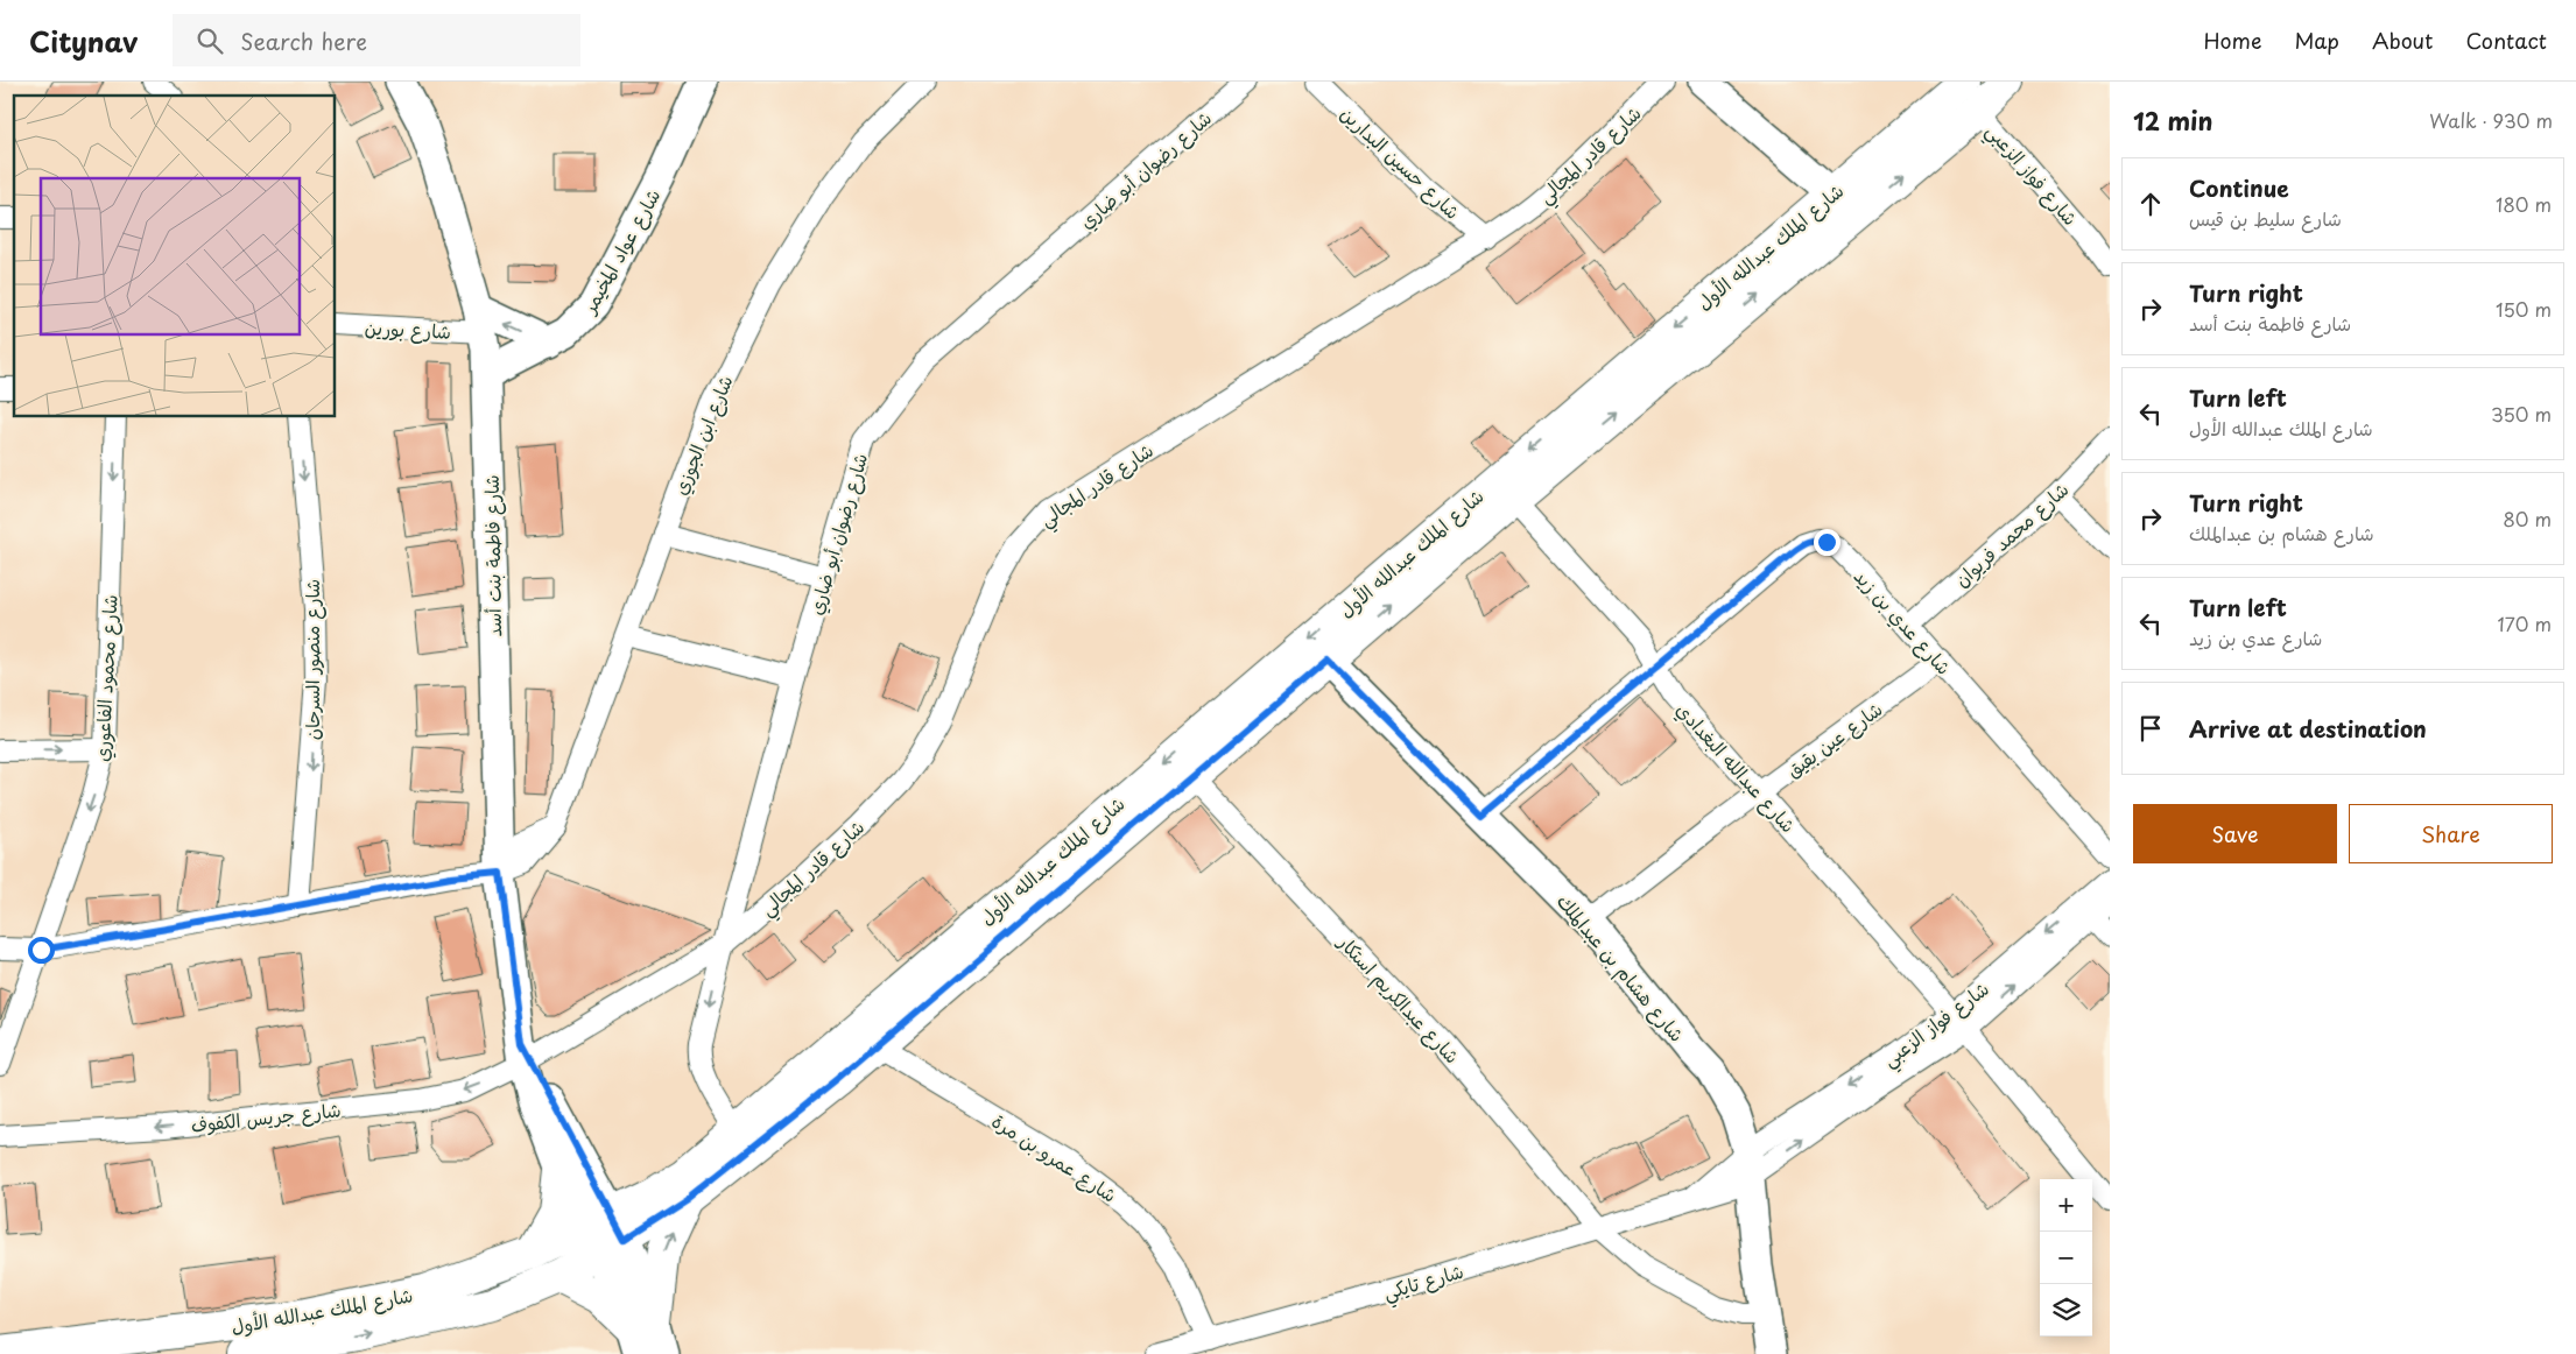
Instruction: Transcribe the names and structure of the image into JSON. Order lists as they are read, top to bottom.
{
  "streets": {
    "main road": ["شارع الملك عبدالله الأول"],
    "street": [
      "شارع قادر المجالي",
      "شارع حسين البدارين",
      "شارع رضوان أبو ضاري",
      "شارع فواز الزعبي",
      "شارع عواد المخيمر",
      "شارع بورين",
      "شارع ابن الجوزي",
      "شارع محمد فريوان",
      "شارع فاطمة بنت أسد",
      "شارع عدي بن زيد",
      "شارع منصور السرحان",
      "شارع محمود الفاعوري",
      "شارع عين بقيق",
      "شارع عبدالله البغدادي",
      "شارع هشام بن عبدالملك",
      "شارع عبدالكريم استكار",
      "شارع جريس الكفوف",
      "شارع عمرو بن مرة",
      "شارع تايكي"
    ]
  },
  "crossings": [
    ["شارع قادر المجالي", "شارع حسين البدارين"],
    ["شارع قادر المجالي", "شارع رضوان أبو ضاري"],
    ["شارع قادر المجالي", "شارع فاطمة بنت أسد"],
    ["شارع قادر المجالي", "شارع جريس الكفوف"],
    ["شارع رضوان أبو ضاري", "شارع الملك عبدالله الأول"],
    ["شارع فواز الزعبي", "شارع الملك عبدالله الأول"],
    ["شارع فواز الزعبي", "شارع عبدالله البغدادي"],
    ["شارع فواز الزعبي", "شارع هشام بن عبدالملك"],
    ["شارع فواز الزعبي", "شارع تايكي"],
    ["شارع الملك عبدالله الأول", "شارع فاطمة بنت أسد"],
    ["شارع الملك عبدالله الأول", "شارع عبدالله البغدادي"],
    ["شارع الملك عبدالله الأول", "شارع هشام بن عبدالملك"],
    ["شارع الملك عبدالله الأول", "شارع عبدالكريم استكار"],
    ["شارع الملك عبدالله الأول", "شارع عمرو بن مرة"],
    ["شارع عواد المخيمر", "شارع فاطمة بنت أسد"],
    ["شارع بورين", "شارع فاطمة بنت أسد"],
    ["شارع ابن الجوزي", "شارع فاطمة بنت أسد"],
    ["شارع ابن الجوزي", "شارع منصور السرحان"],
    ["شارع ابن الجوزي", "شارع محمود الفاعوري"],
    ["شارع محمد فريوان", "شارع عدي بن زيد"],
    ["شارع فاطمة بنت أسد", "شارع جريس الكفوف"],
    ["شارع عدي بن زيد", "شارع عين بقيق"],
    ["شارع عدي بن زيد", "شارع عبدالله البغدادي"],
    ["شارع عدي بن زيد", "شارع هشام بن عبدالملك"],
    ["شارع عين بقيق", "شارع عبدالله البغدادي"],
    ["شارع عين بقيق", "شارع هشام بن عبدالملك"],
    ["شارع هشام بن عبدالملك", "شارع عبدالكريم استكار"],
    ["شارع هشام بن عبدالملك", "شارع تايكي"],
    ["شارع عبدالكريم استكار", "شارع تايكي"],
    ["شارع عمرو بن مرة", "شارع تايكي"]
  ],
  "one_way": ["شارع منصور السرحان", "شارع محمود الفاعوري", "شارع جريس الكفوف"],
  "page": {
    "header": "Citynav",
    "search": "Search here",
    "nav": [
      "Home",
      "Map",
      "About",
      "Contact"
    ],
    "heading": ["12 min", "Walk · 930 m"],
    "list": [
      ["Continue", "شارع سليط بن قيس", "180 m"],
      ["Turn right", "شارع فاطمة بنت أسد", "150 m"],
      ["Turn left", "شارع الملك عبدالله الأول", "350 m"],
      ["Turn right", "شارع هشام بن عبدالملك", "80 m"],
      ["Turn left", "شارع عدي بن زيد", "170 m"],
      "Arrive at destination"
    ],
    "buttons": ["Save", "Share"],
    "map_buttons": ["+", "−"]
  }
}
